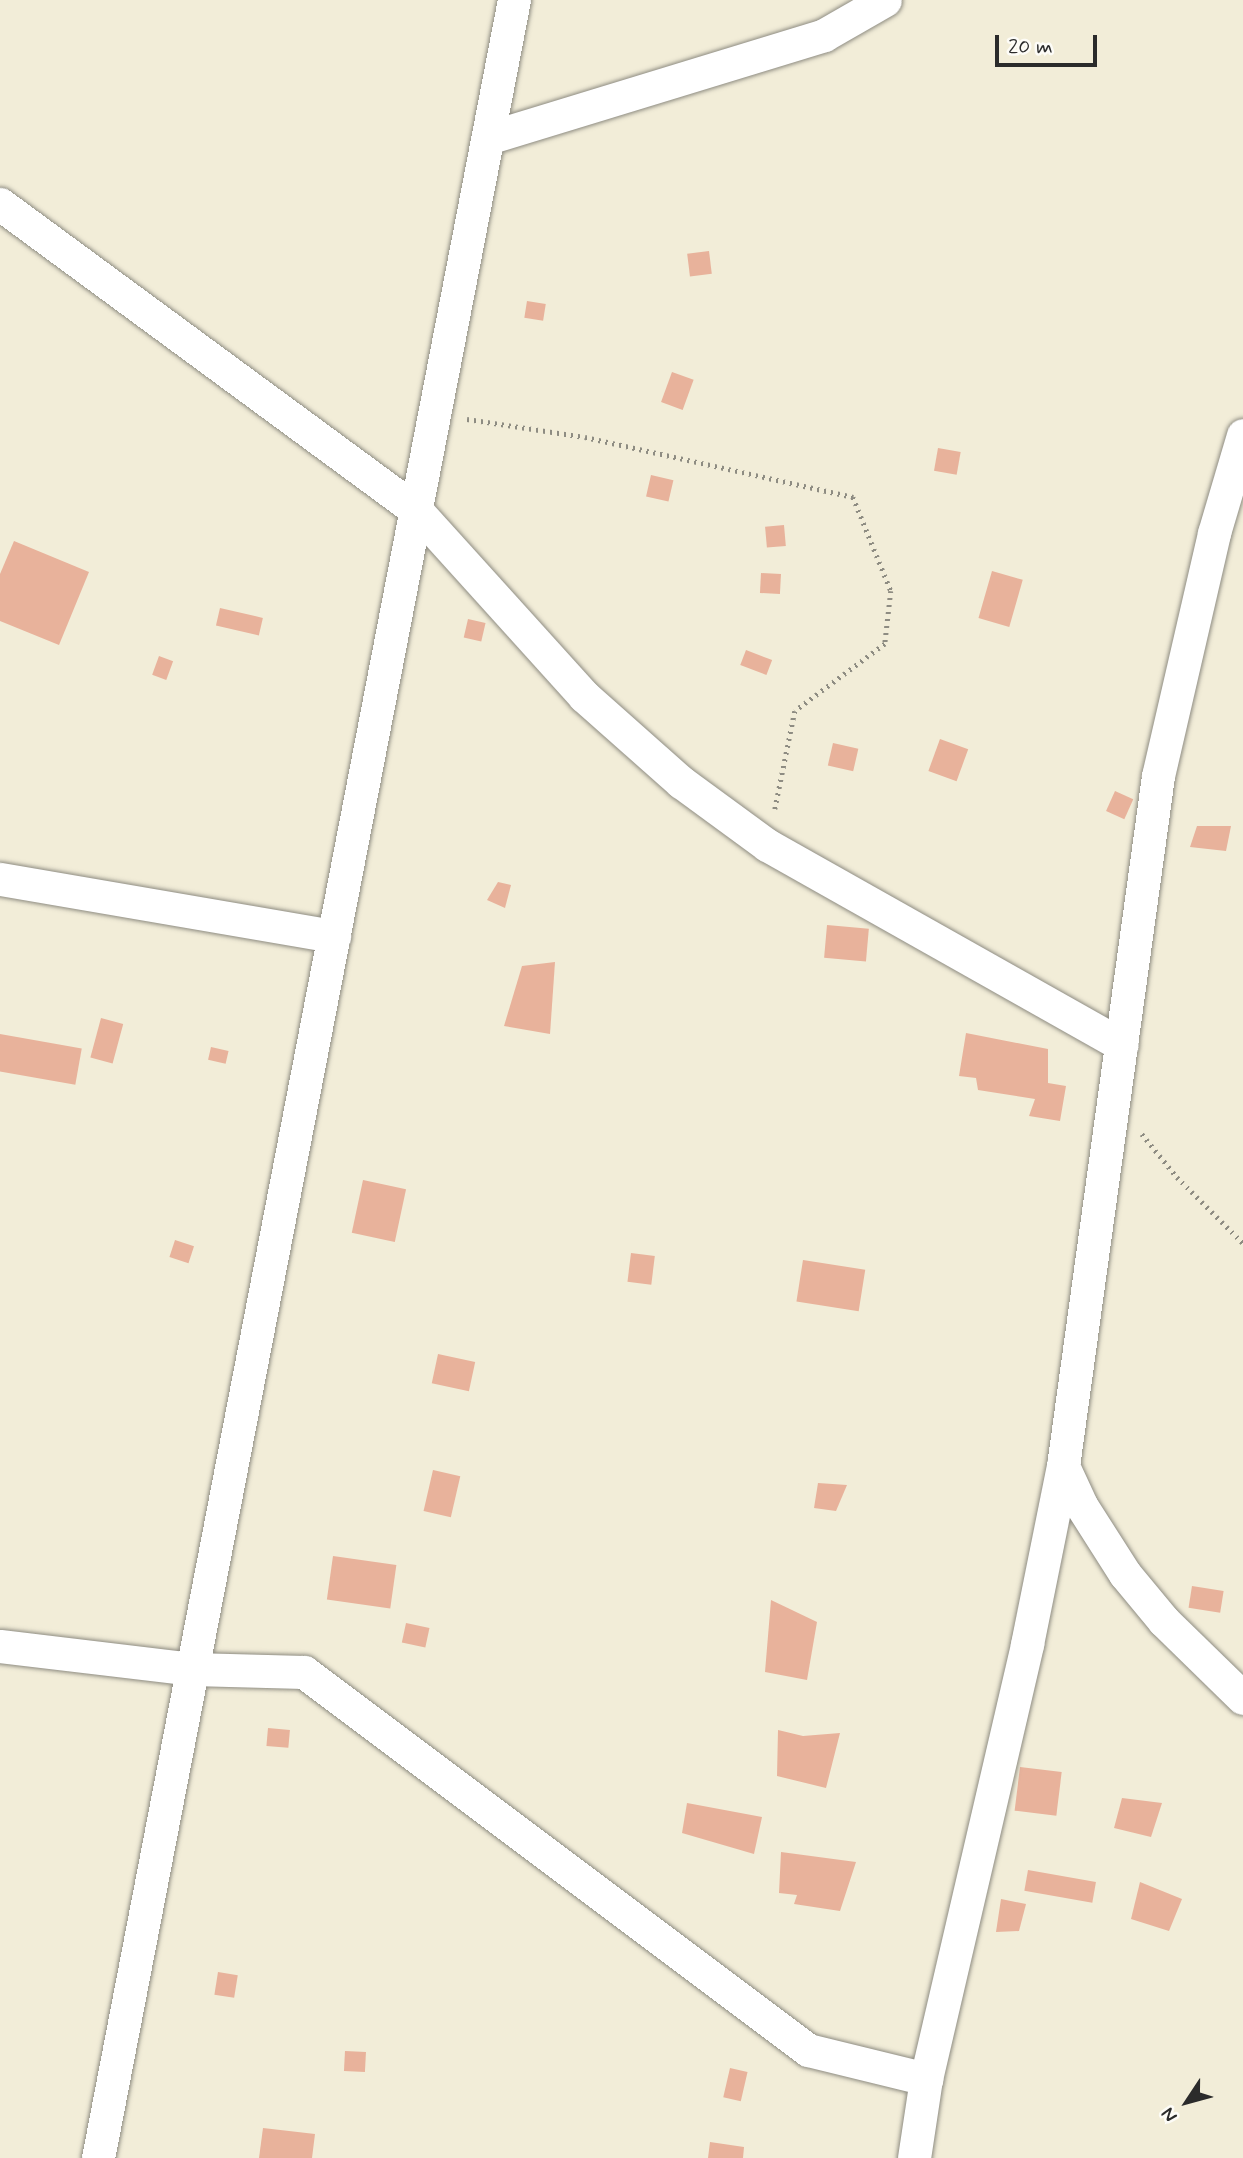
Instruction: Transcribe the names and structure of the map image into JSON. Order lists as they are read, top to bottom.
{
  "scale_bar": "20 m",
  "north": "bottom left"
}
